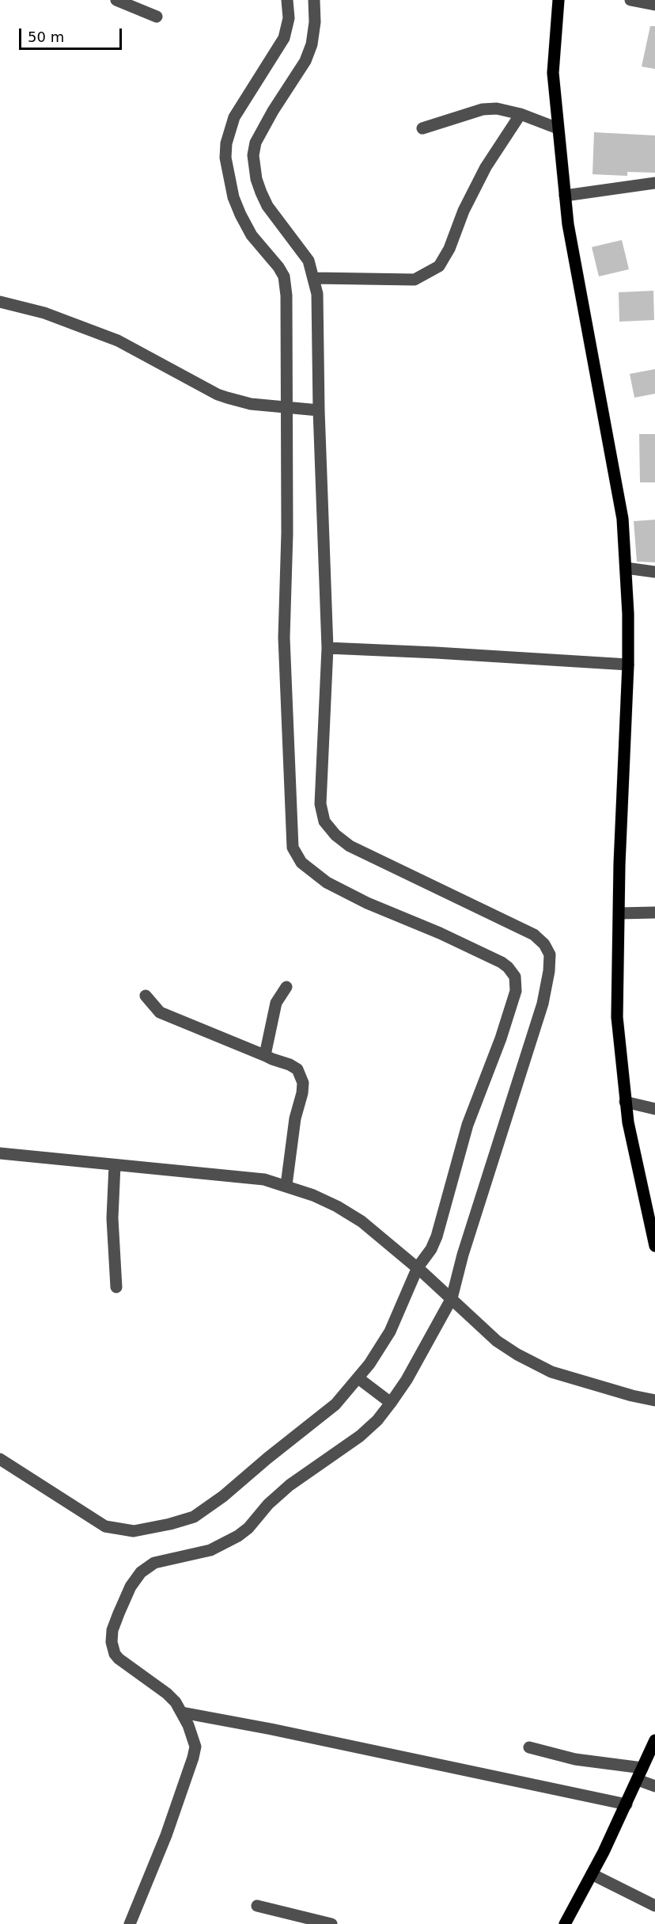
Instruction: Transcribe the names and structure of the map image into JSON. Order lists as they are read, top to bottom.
{
  "scale_bar": "50 m"
}
